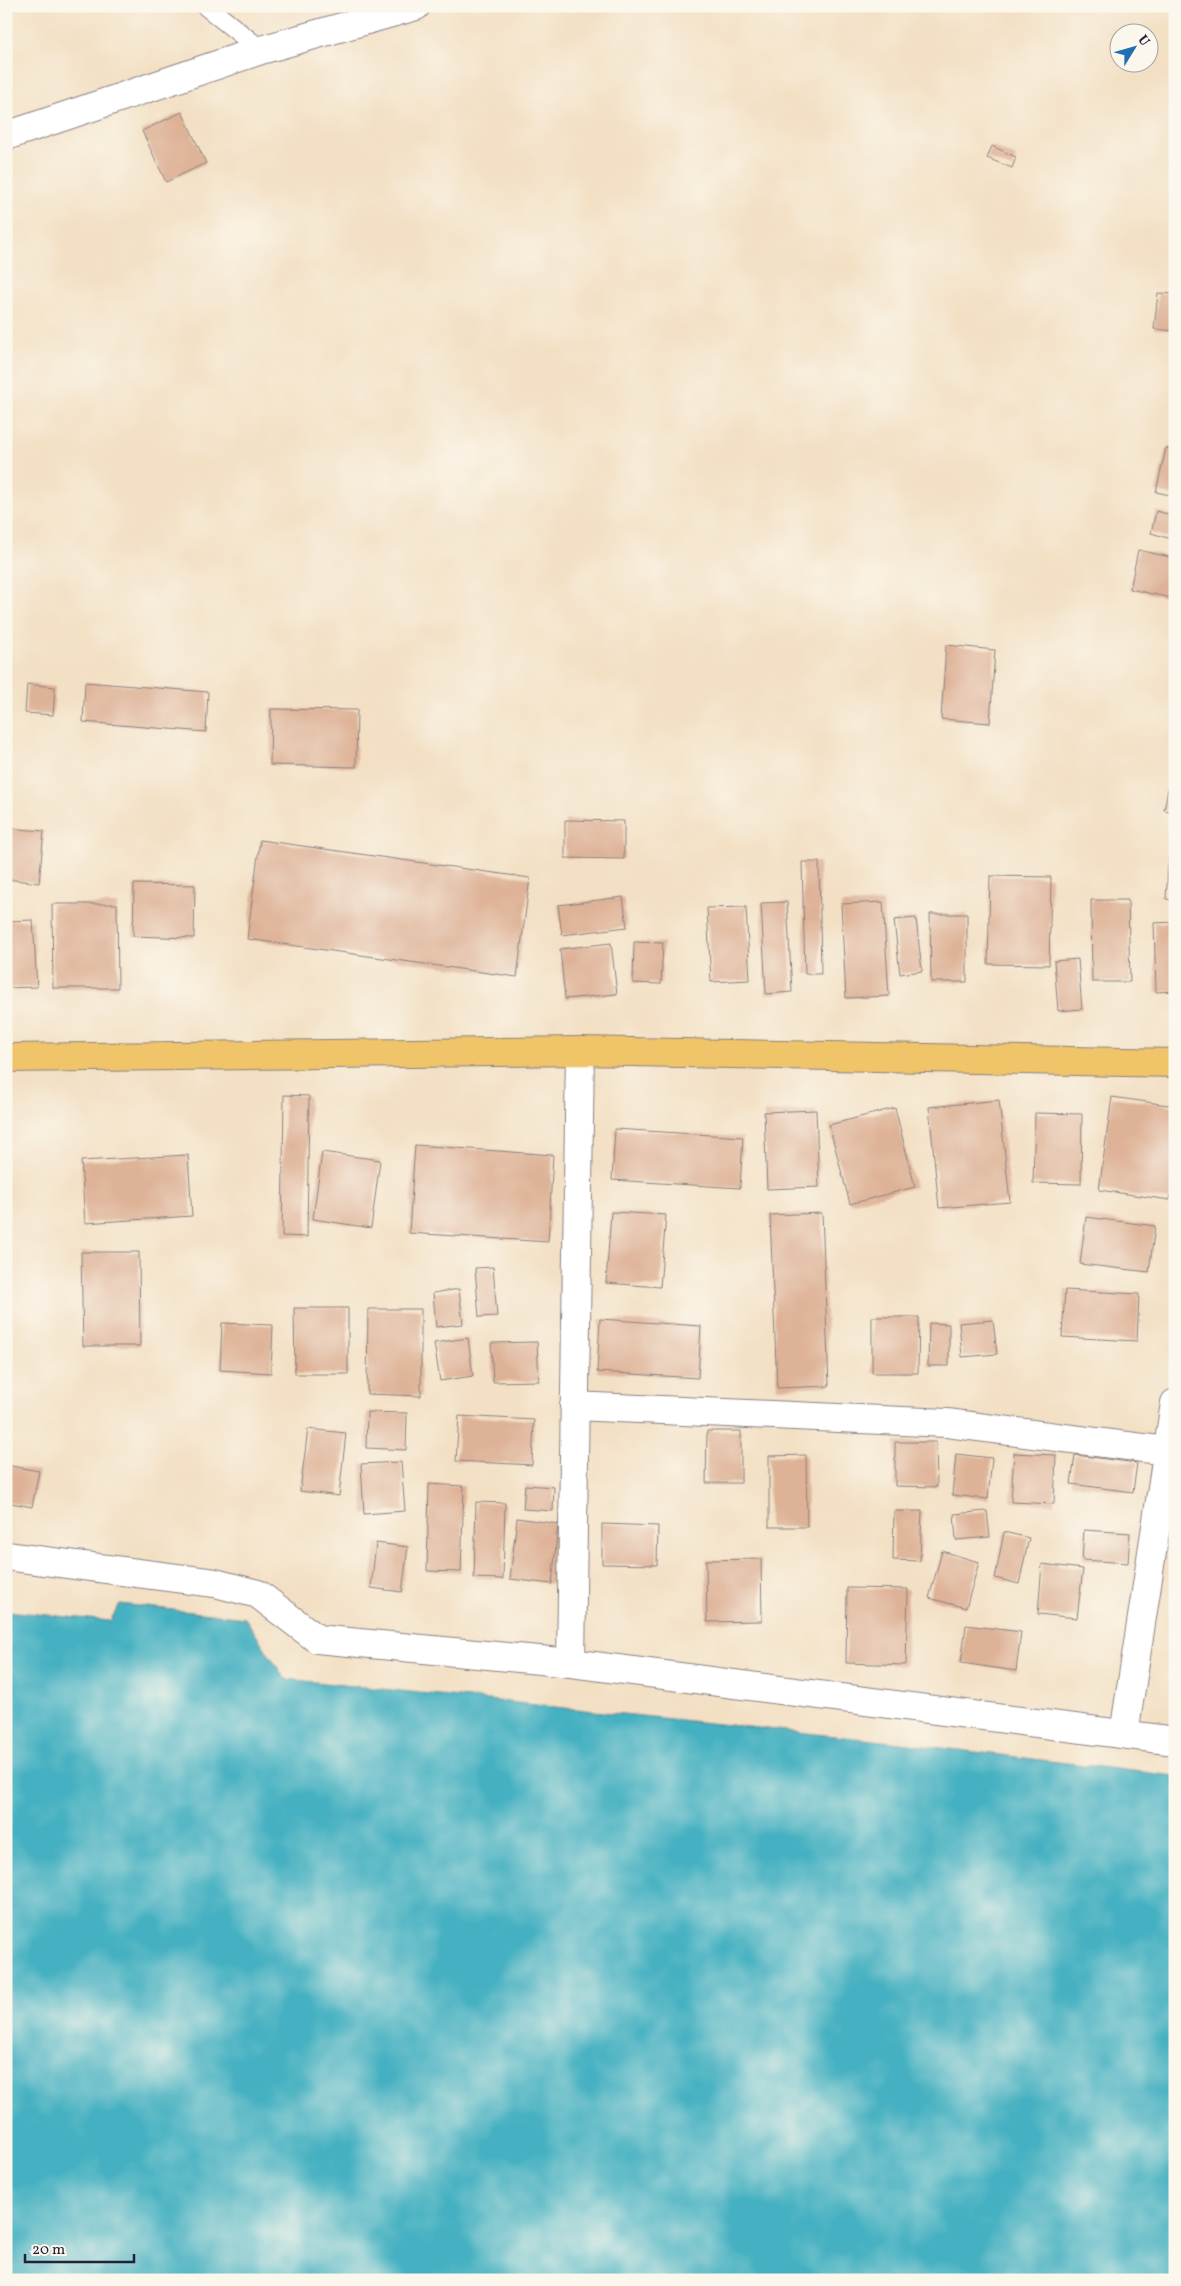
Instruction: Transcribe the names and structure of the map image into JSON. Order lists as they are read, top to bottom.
{
  "scale_bar": "20 m",
  "north": "top right"
}
